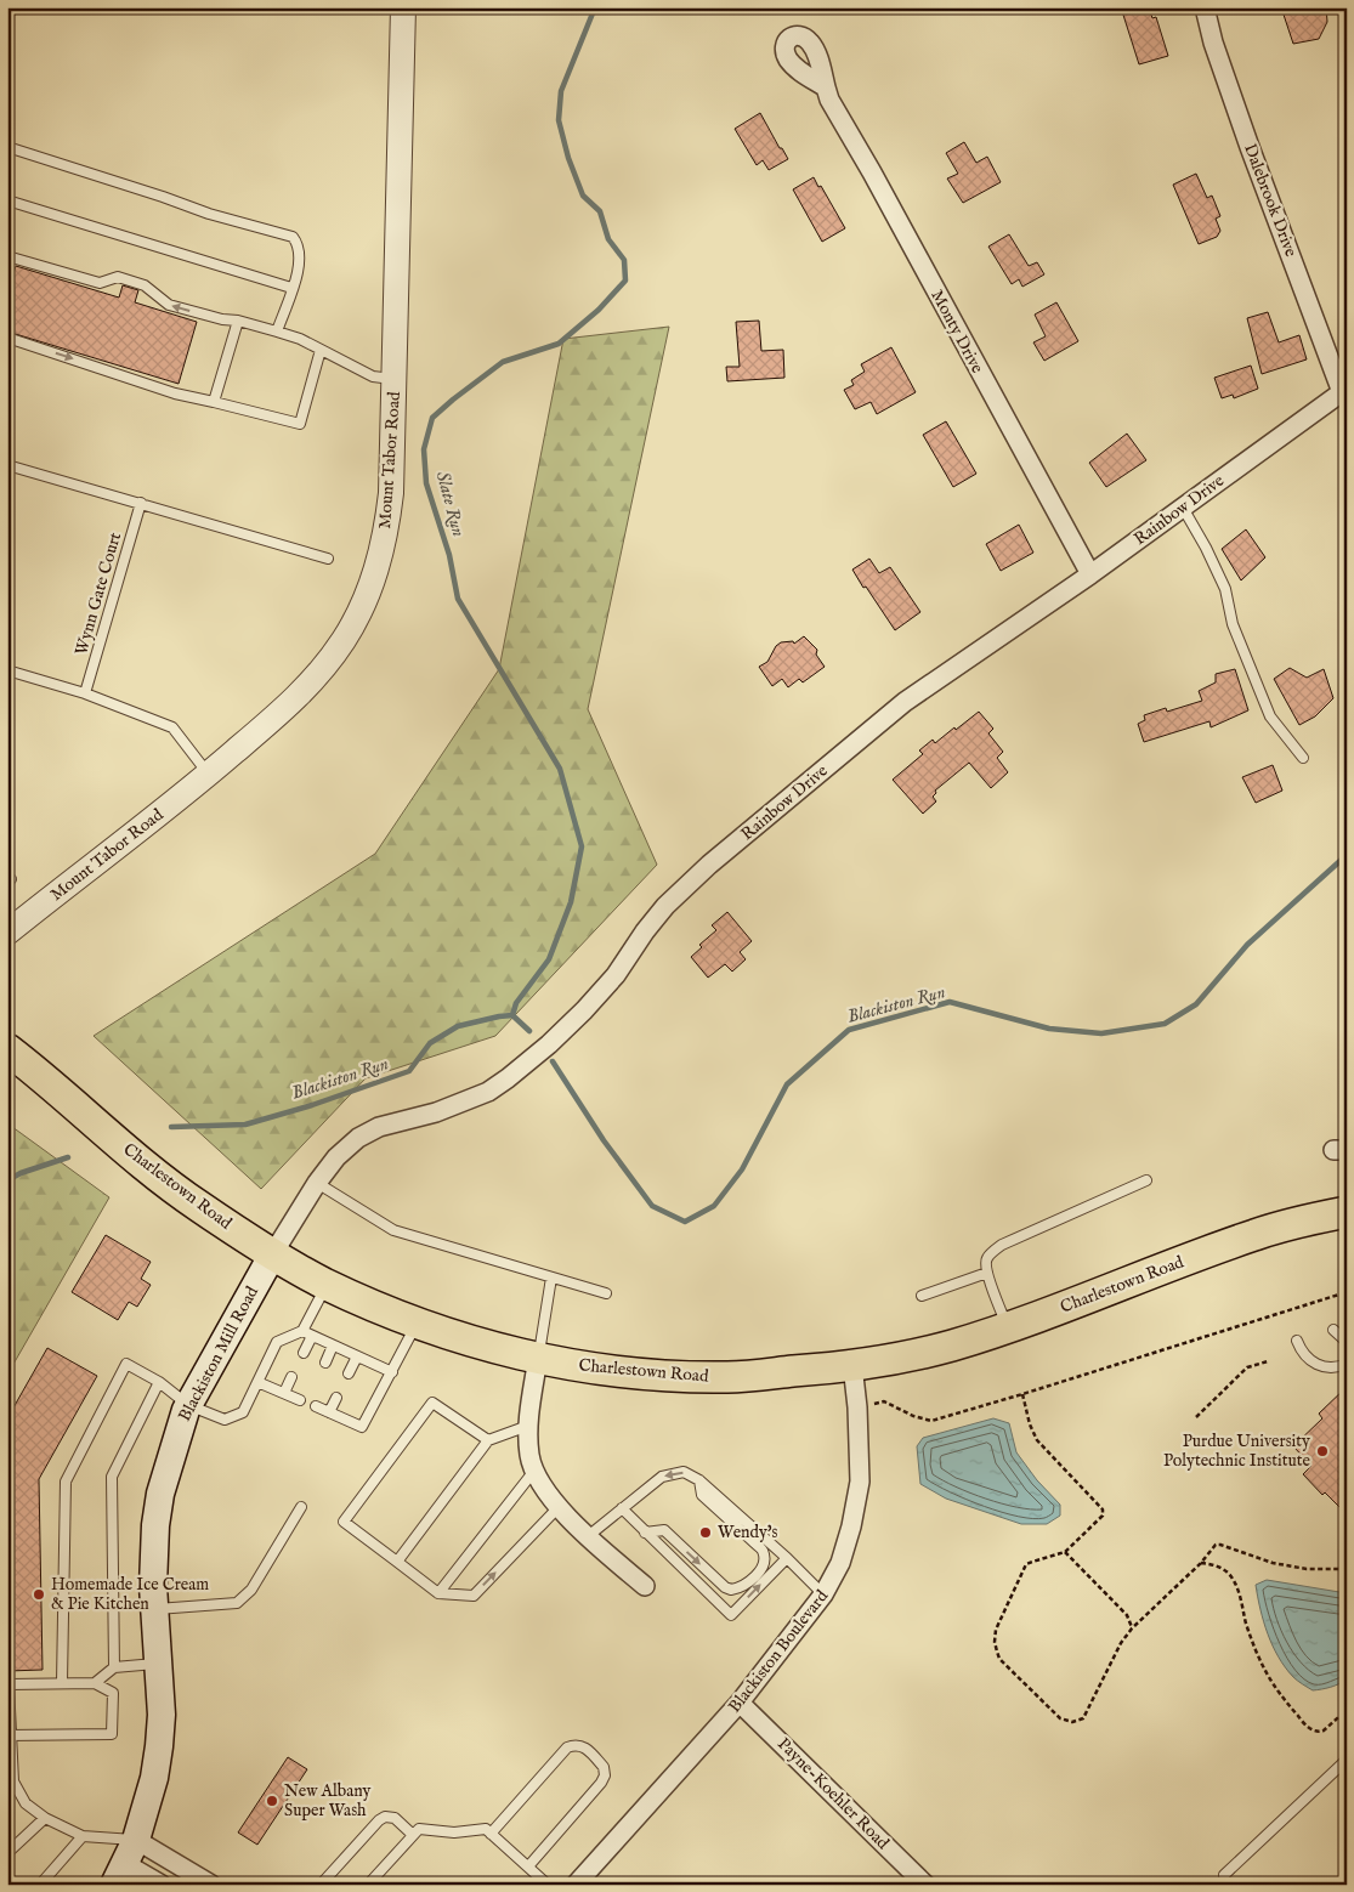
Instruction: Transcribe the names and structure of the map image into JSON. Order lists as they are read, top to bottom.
{
  "streets": {
    "main road": ["Charlestown Road", "Blackiston Mill Road"],
    "street": [
      "Dalebrook Drive",
      "Monty Drive",
      "Mount Tabor Road",
      "Rainbow Drive",
      "Blackiston Boulevard",
      "Payne-Koehler Road"
    ],
    "lane": ["Wynn Gate Court"]
  },
  "crossings": [
    ["Dalebrook Drive", "Rainbow Drive"],
    ["Monty Drive", "Rainbow Drive"],
    ["Rainbow Drive", "Charlestown Road"],
    ["Rainbow Drive", "Blackiston Mill Road"],
    ["Charlestown Road", "Blackiston Mill Road"],
    ["Charlestown Road", "Blackiston Boulevard"],
    ["Blackiston Boulevard", "Payne-Koehler Road"]
  ],
  "water": ["Slate Run", "Blackiston Run"],
  "places": [
    "Purdue University Polytechnic Institute",
    "Wendy's",
    "Homemade Ice Cream & Pie Kitchen",
    "New Albany Super Wash"
  ]
}
